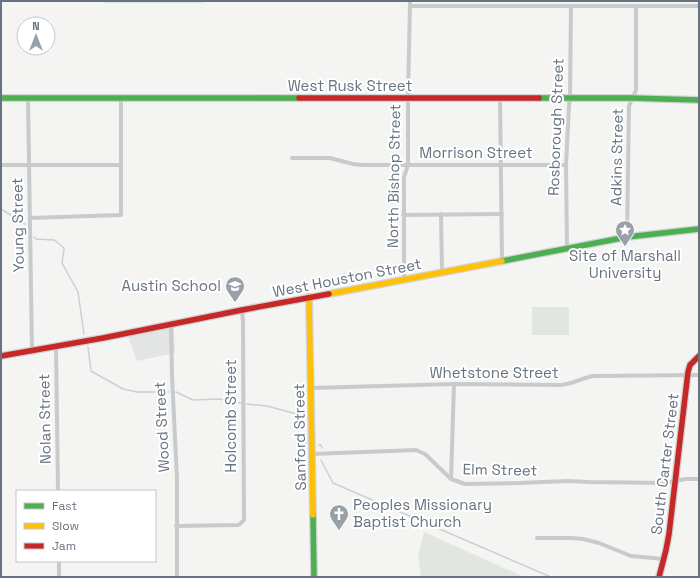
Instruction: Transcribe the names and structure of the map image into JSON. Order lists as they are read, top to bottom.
{
  "streets": {
    "street": [
      "West Rusk Street",
      "Rosborough Street",
      "Morrison Street",
      "Adkins Street",
      "North Bishop Street",
      "Young Street",
      "West Houston Street",
      "Whetstone Street",
      "Holcomb Street",
      "Nolan Street",
      "Wood Street",
      "Sanford Street",
      "South Carter Street",
      "Elm Street"
    ]
  },
  "crossings": [
    ["West Rusk Street", "Rosborough Street"],
    ["West Rusk Street", "Adkins Street"],
    ["West Rusk Street", "North Bishop Street"],
    ["West Rusk Street", "Young Street"],
    ["Rosborough Street", "Morrison Street"],
    ["Rosborough Street", "West Houston Street"],
    ["Morrison Street", "North Bishop Street"],
    ["Adkins Street", "West Houston Street"],
    ["North Bishop Street", "West Houston Street"],
    ["Young Street", "West Houston Street"],
    ["West Houston Street", "Holcomb Street"],
    ["West Houston Street", "Nolan Street"],
    ["West Houston Street", "Wood Street"],
    ["West Houston Street", "Sanford Street"],
    ["Whetstone Street", "Sanford Street"],
    ["Whetstone Street", "South Carter Street"],
    ["Holcomb Street", "Wood Street"],
    ["Sanford Street", "Elm Street"],
    ["South Carter Street", "Elm Street"]
  ],
  "places": {
    "place": ["Site of Marshall University"],
    "school or university": ["Austin School"],
    "church": ["Peoples Missionary Baptist Church"]
  },
  "legend": ["Fast", "Slow", "Jam"],
  "north": "top"
}
